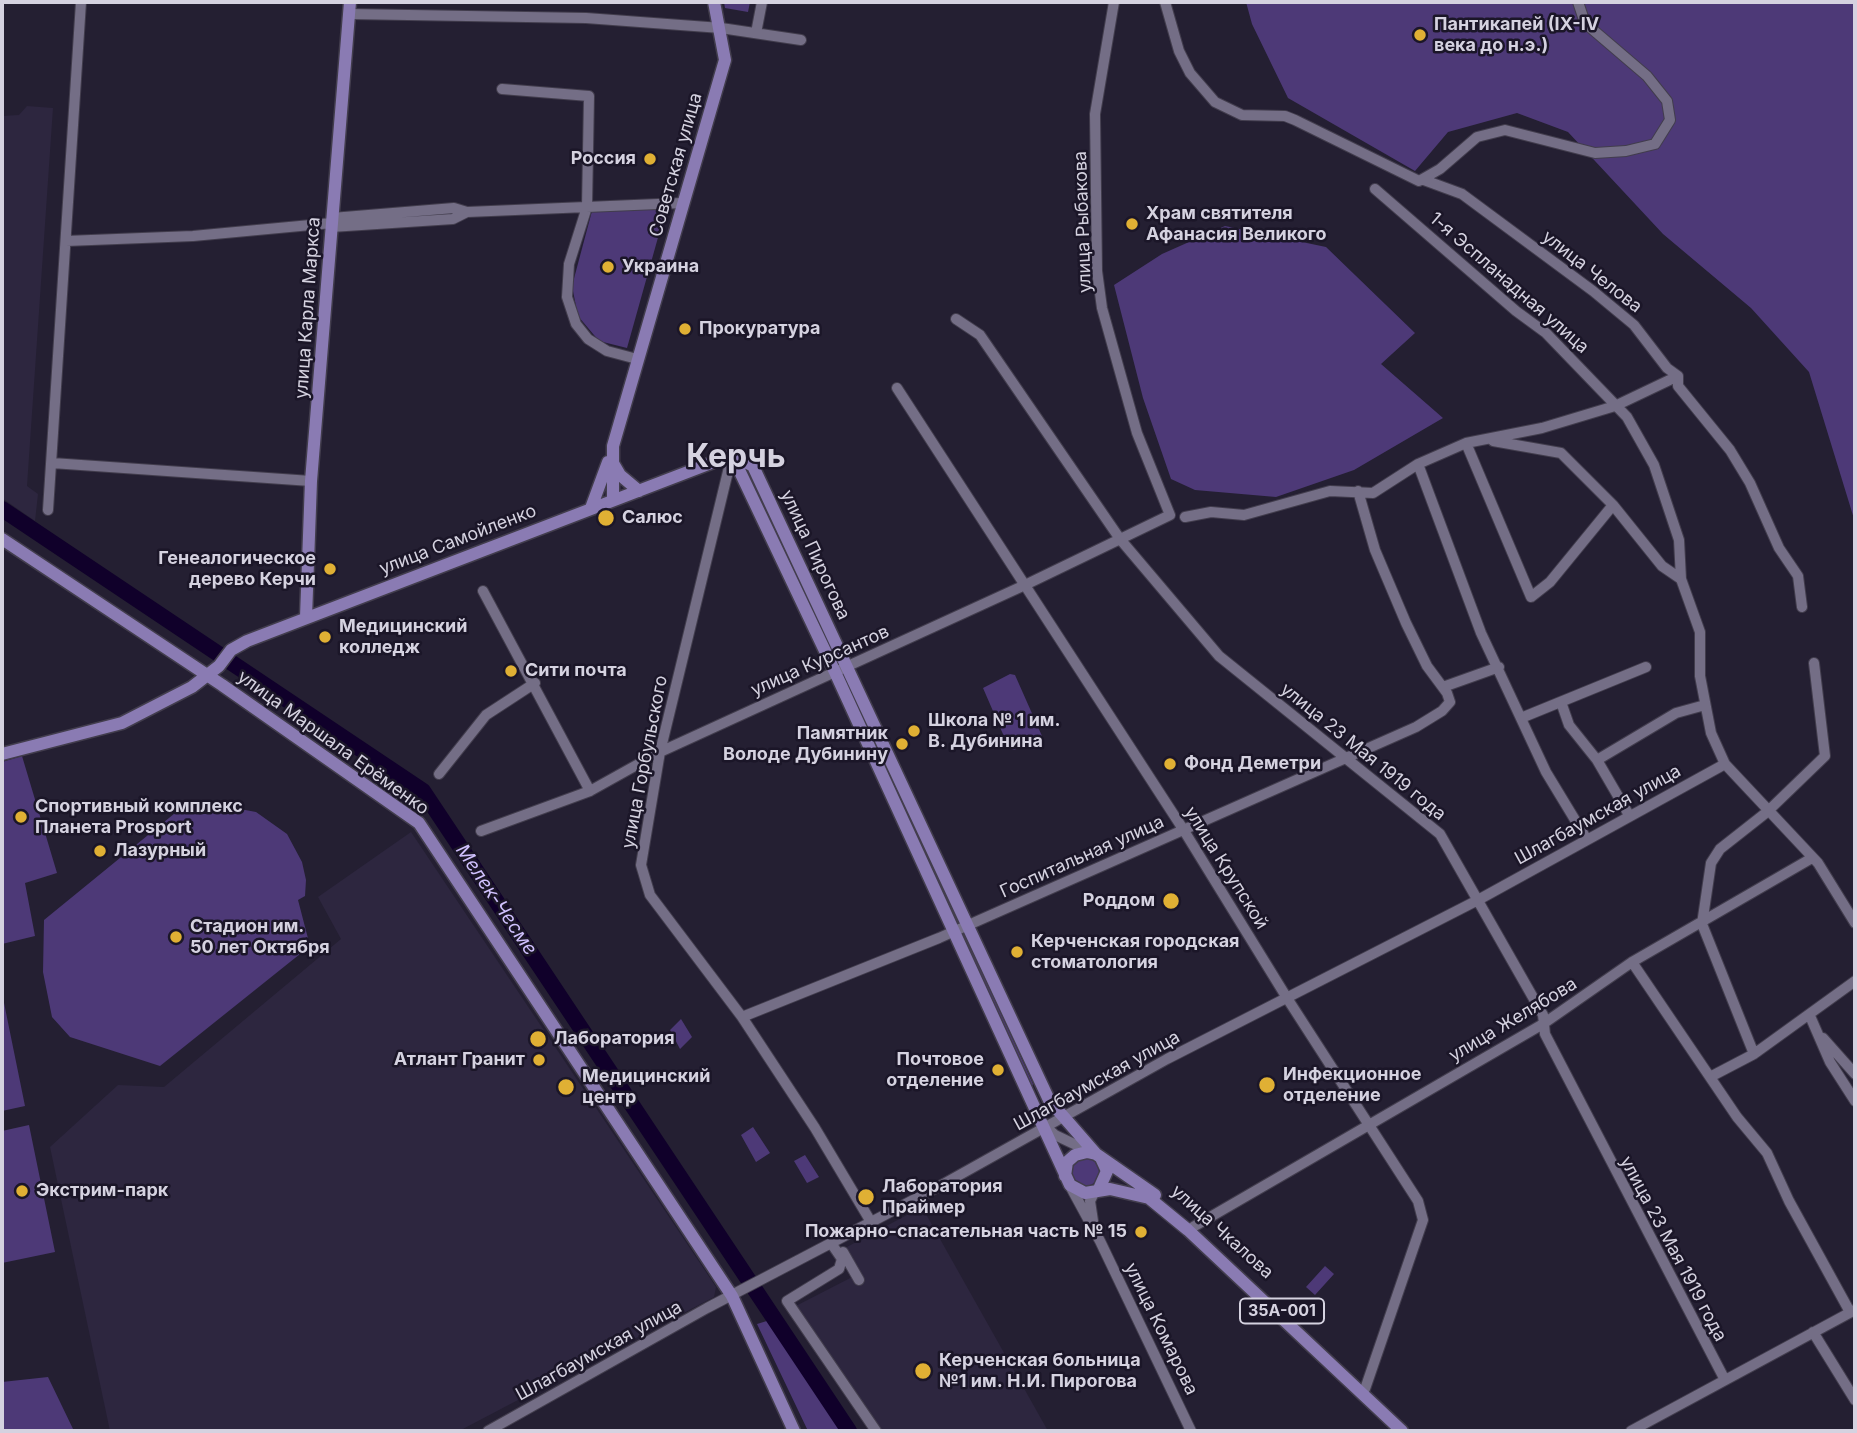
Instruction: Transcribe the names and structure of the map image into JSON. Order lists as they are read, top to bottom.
{
  "streets": {
    "main road": [
      "Советская улица",
      "улица Карла Маркса",
      "улица Самойленко",
      "улица Пирогова",
      "улица Маршала Ерёменко",
      "улица Чкалова",
      "35А-001",
      "улица Комарова"
    ],
    "street": [
      "улица Рыбакова",
      "улица Челова",
      "1-я Эспланадная улица",
      "улица Курсантов",
      "улица 23 Мая 1919 года",
      "улица Горбульского",
      "Шлагбаумская улица",
      "Госпитальная улица",
      "улица Крупской",
      "улица Желябова"
    ]
  },
  "crossings": [
    ["Советская улица", "улица Самойленко"],
    ["улица Рыбакова", "улица Курсантов"],
    ["1-я Эспланадная улица", "Шлагбаумская улица"],
    ["1-я Эспланадная улица", "улица Желябова"],
    ["улица Карла Маркса", "улица Самойленко"],
    ["улица Самойленко", "улица Пирогова"],
    ["улица Самойленко", "улица Маршала Ерёменко"],
    ["улица Самойленко", "улица Горбульского"],
    ["улица Пирогова", "улица Курсантов"],
    ["улица Пирогова", "улица Горбульского"],
    ["улица Пирогова", "Шлагбаумская улица"],
    ["улица Пирогова", "Госпитальная улица"],
    ["улица Пирогова", "улица Чкалова"],
    ["улица Пирогова", "улица Комарова"],
    ["улица Курсантов", "улица 23 Мая 1919 года"],
    ["улица Курсантов", "улица Горбульского"],
    ["улица Курсантов", "улица Крупской"],
    ["улица Маршала Ерёменко", "Шлагбаумская улица"],
    ["улица 23 Мая 1919 года", "Шлагбаумская улица"],
    ["улица 23 Мая 1919 года", "Госпитальная улица"],
    ["улица 23 Мая 1919 года", "улица Желябова"],
    ["улица Горбульского", "Шлагбаумская улица"],
    ["улица Горбульского", "Госпитальная улица"],
    ["Шлагбаумская улица", "улица Крупской"],
    ["Шлагбаумская улица", "улица Комарова"],
    ["Госпитальная улица", "улица Крупской"],
    ["улица Крупской", "улица Желябова"],
    ["улица Крупской", "улица Чкалова"],
    ["улица Желябова", "улица Чкалова"],
    ["улица Чкалова", "улица Комарова"]
  ],
  "districts": ["Керчь"],
  "water": ["Мелек-Чесме"],
  "places": [
    "Пантикапей (IX-IV века до н.э.)",
    "Россия",
    "Храм святителя Афанасия Великого",
    "Украина",
    "Прокуратура",
    "Салюс",
    "Генеалогическое дерево Керчи",
    "Медицинский колледж",
    "Сити почта",
    "Школа № 1 им. В. Дубинина",
    "Памятник Володе Дубинину",
    "Фонд Деметри",
    "Спортивный комплекс Планета Prosport",
    "Лазурный",
    "Роддом",
    "Стадион им. 50 лет Октября",
    "Керченская городская стоматология",
    "Лаборатория",
    "Атлант Гранит",
    "Почтовое отделение",
    "Инфекционное отделение",
    "Медицинский центр",
    "Экстрим-парк",
    "Лаборатория Праймер",
    "Пожарно-спасательная часть № 15",
    "Керченская больница №1 им. Н.И. Пирогова"
  ]
}
